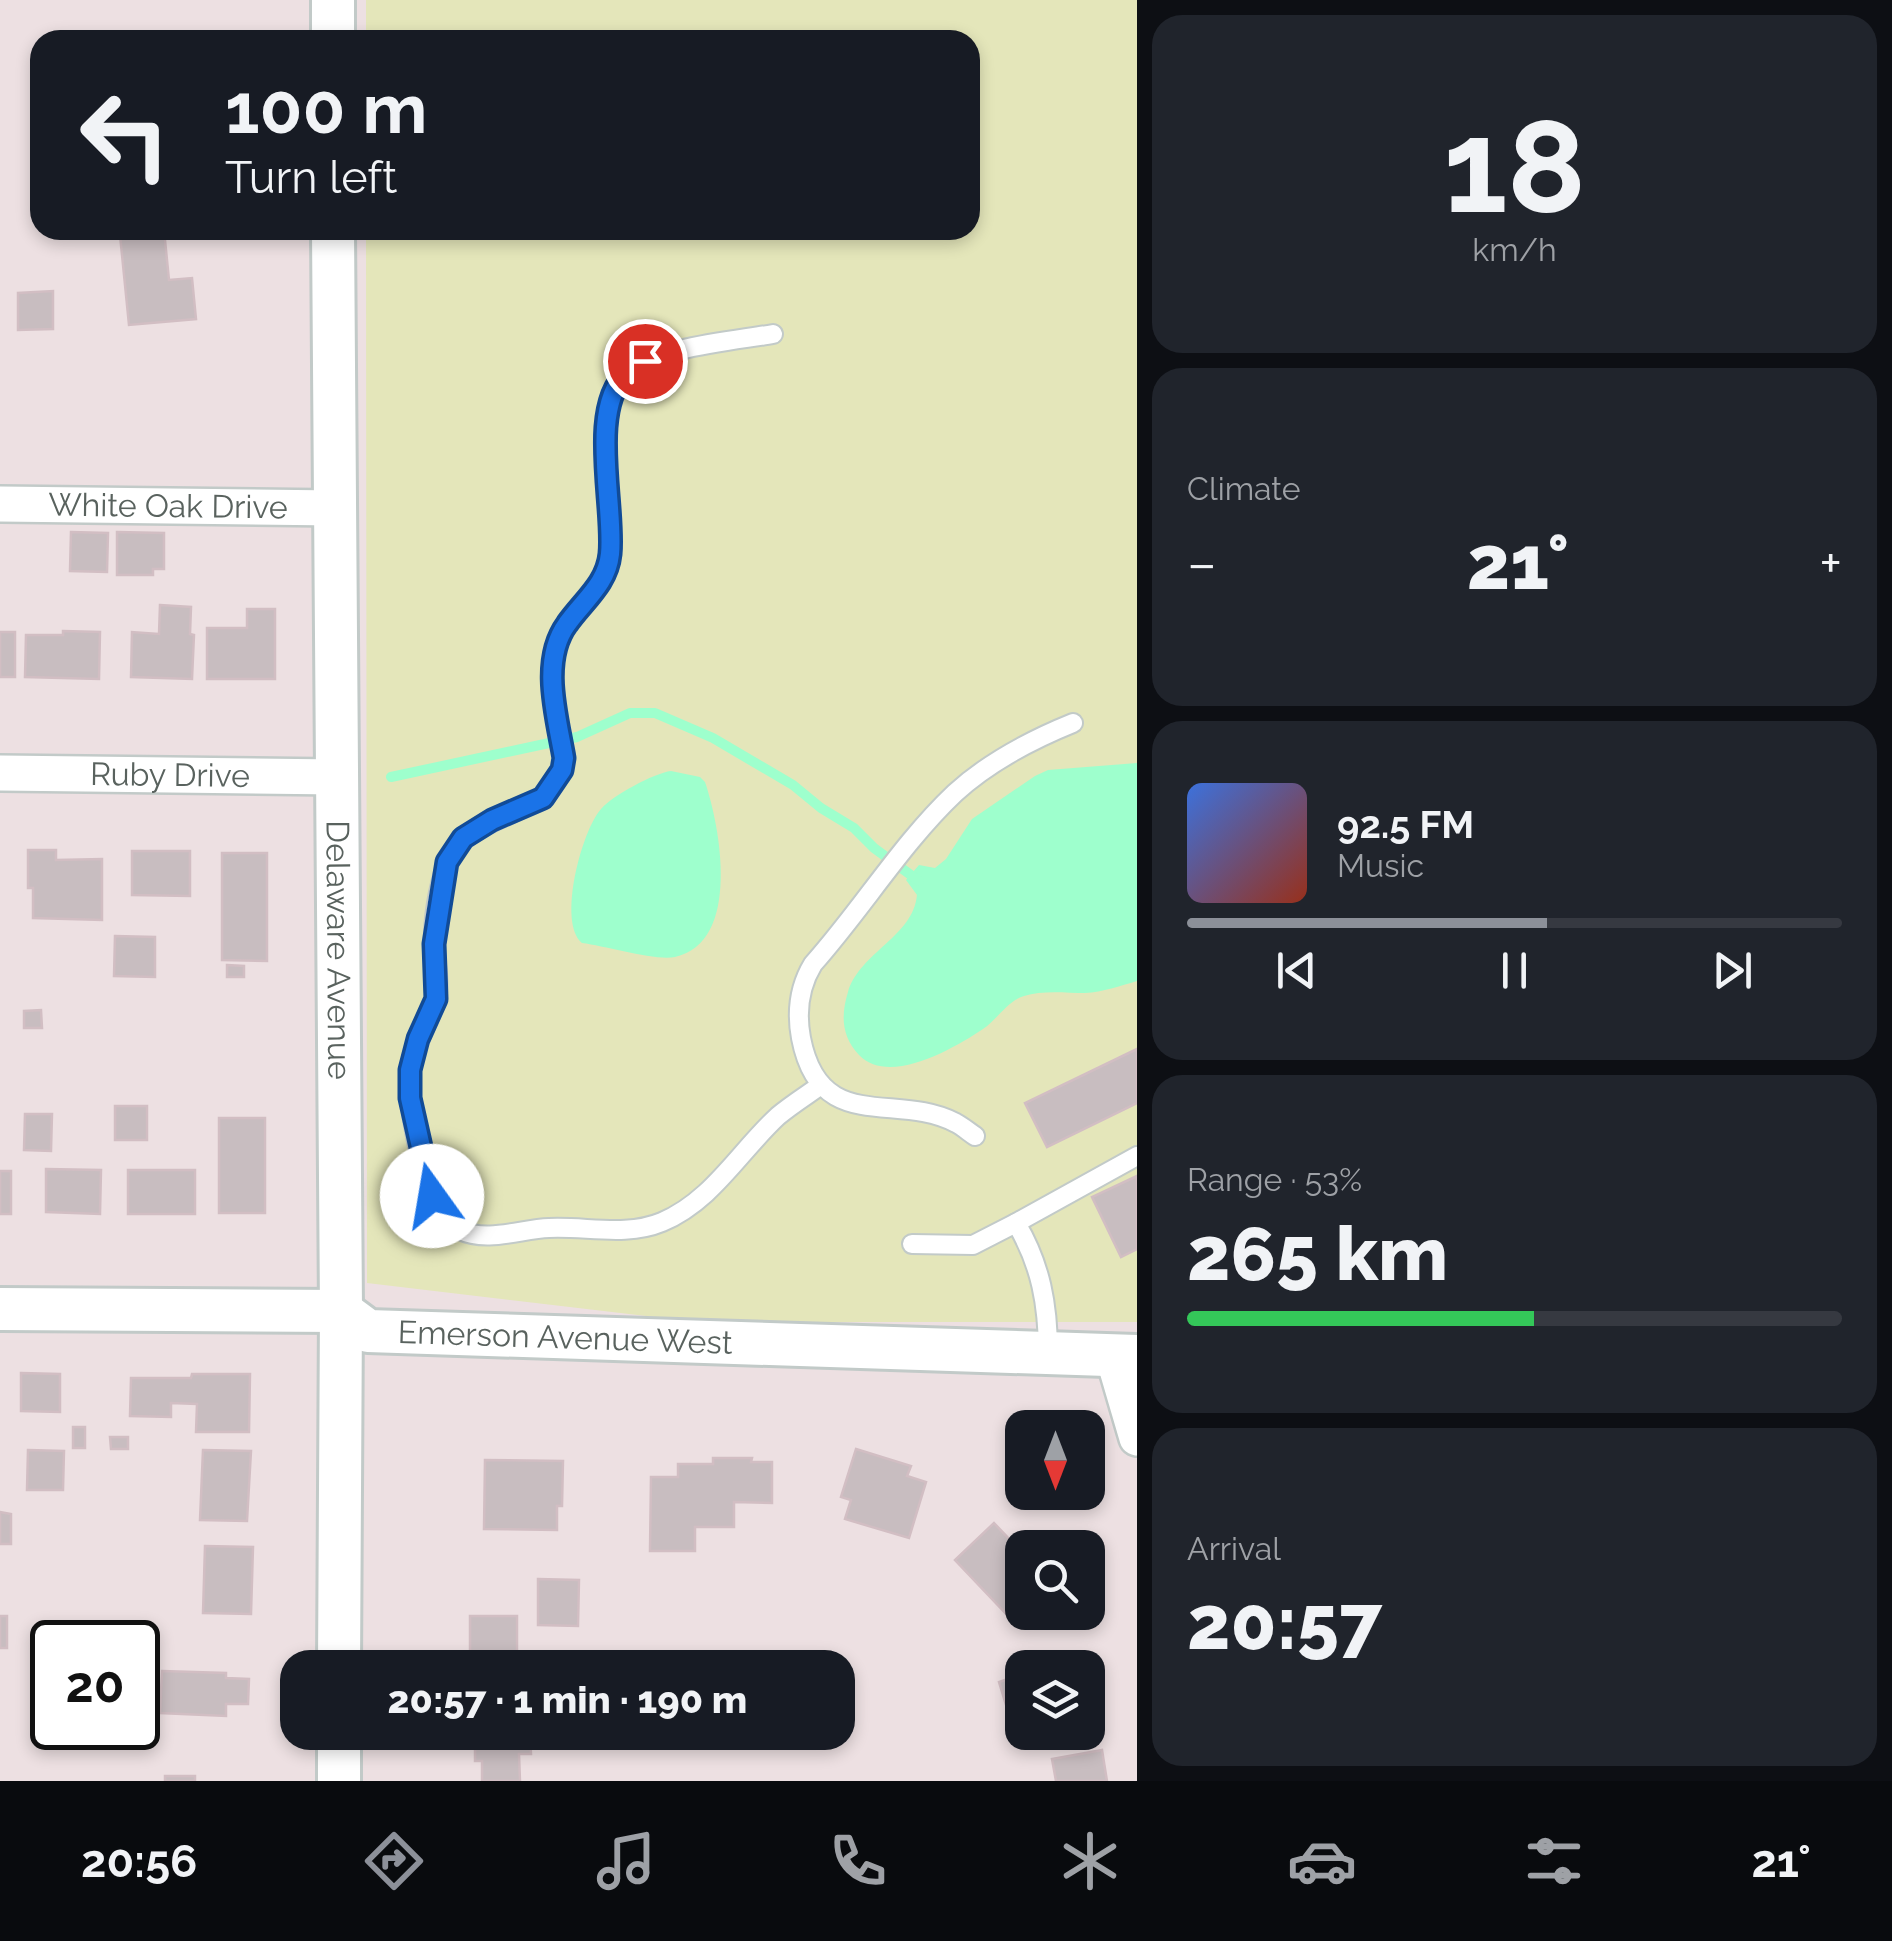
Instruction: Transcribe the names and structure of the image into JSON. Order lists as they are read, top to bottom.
{
  "streets": {
    "street": [
      "White Oak Drive",
      "Ruby Drive",
      "Delaware Avenue",
      "Emerson Avenue West"
    ]
  },
  "crossings": [
    ["White Oak Drive", "Delaware Avenue"],
    ["Ruby Drive", "Delaware Avenue"],
    ["Delaware Avenue", "Emerson Avenue West"]
  ],
  "north": "bottom",
  "page": {
    "tile": [
      ["18", "km/h"],
      "Climate",
      ["Range · 53%", "265 km"],
      ["Arrival", "20:57"]
    ],
    "turn": ["100 m", "Turn left"],
    "heat": ["−", "21°", "+"],
    "song": ["92.5 FM", "Music"],
    "limit": "20",
    "trip": "20:57 · 1 min · 190 m",
    "tabs": ["20:56", "21°"]
  }
}
